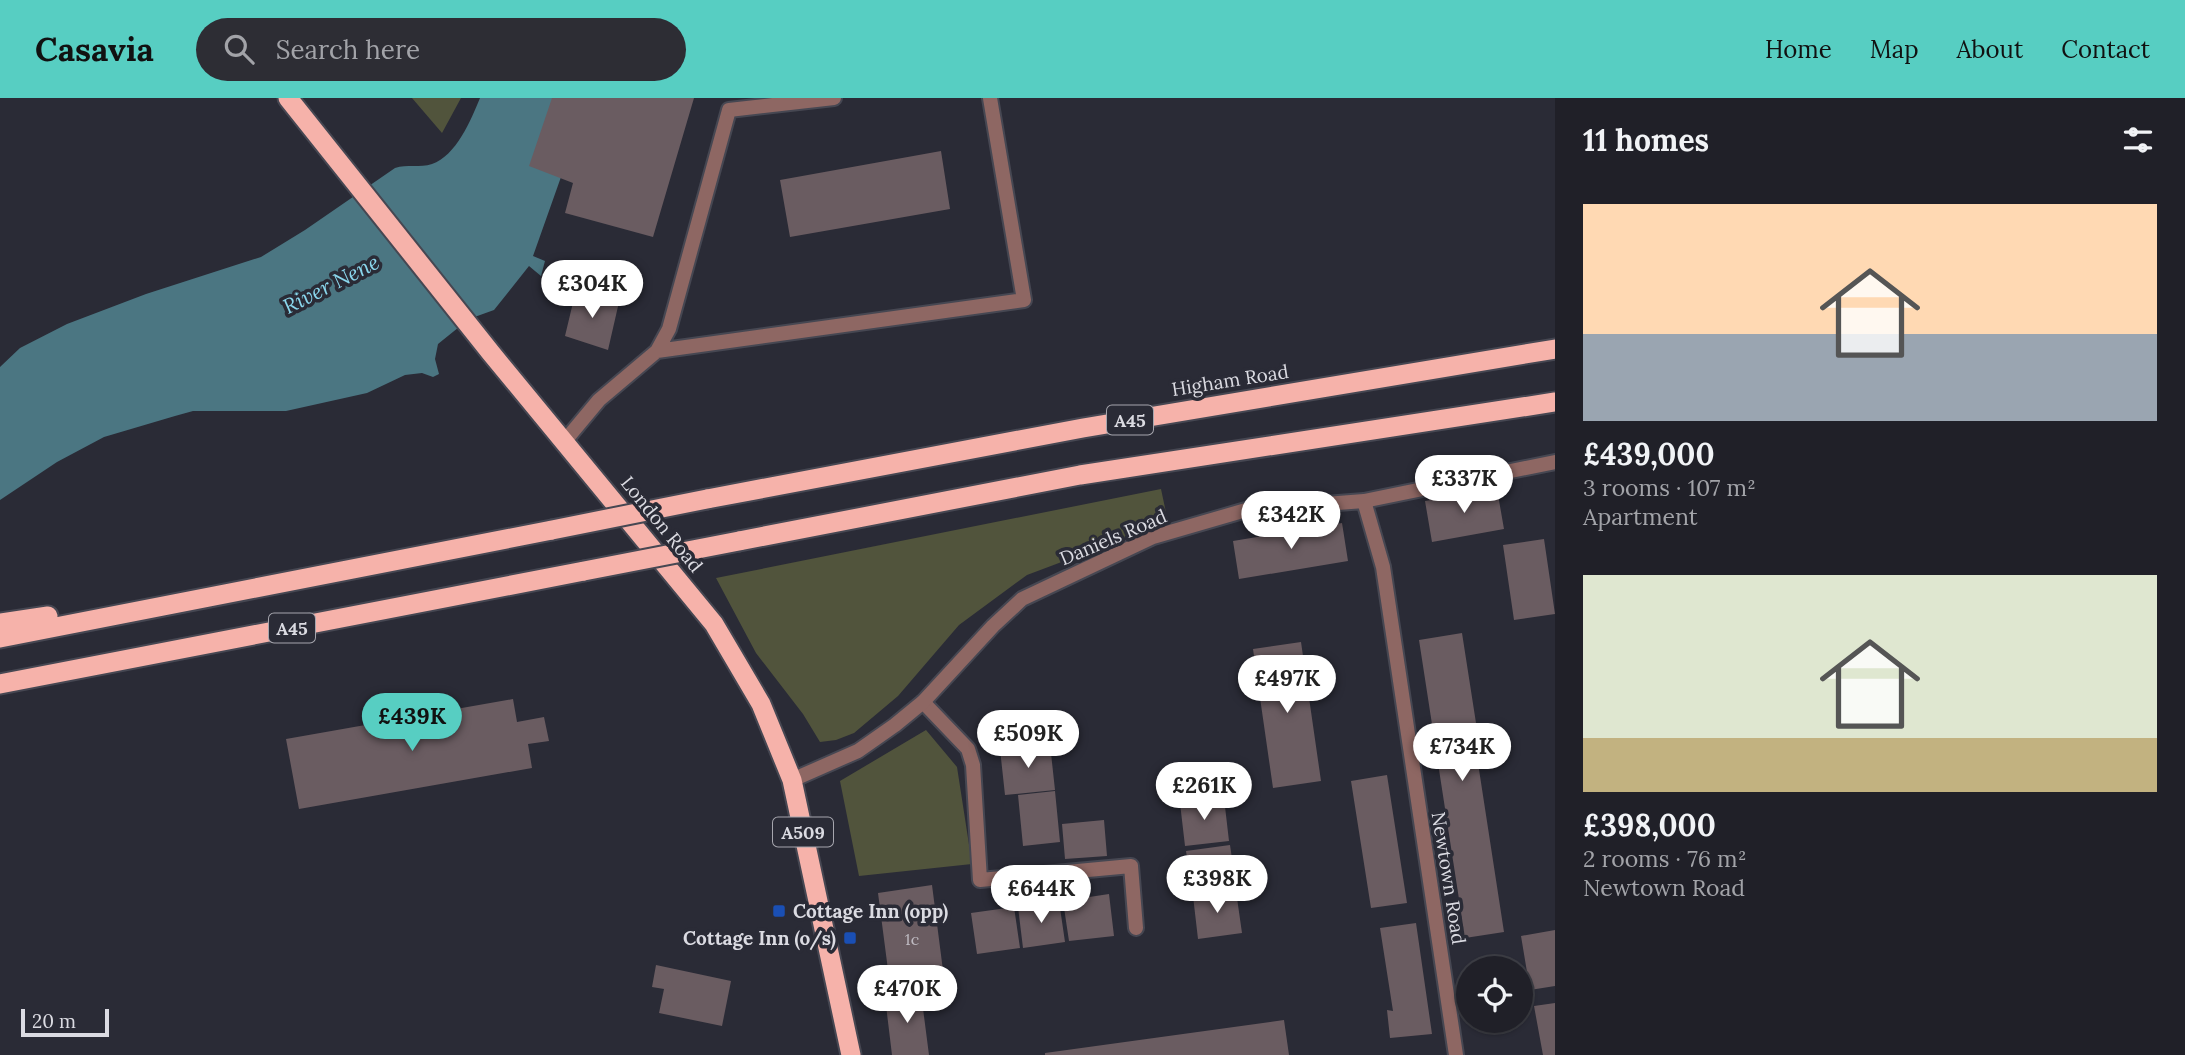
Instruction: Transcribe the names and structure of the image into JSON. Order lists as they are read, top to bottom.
{
  "streets": {
    "highway": [
      "Higham Road",
      "A45",
      "London Road",
      "A509"
    ],
    "street": ["Daniels Road", "Newtown Road"]
  },
  "crossings": [
    ["Higham Road", "A45"],
    ["London Road", "Daniels Road"],
    ["Daniels Road", "Newtown Road"]
  ],
  "water": ["River Nene"],
  "places": {
    "transit": ["Cottage Inn (opp)", "Cottage Inn (o/s)"]
  },
  "house_numbers": ["1c"],
  "scale_bar": "20 m",
  "page": {
    "header": "Casavia",
    "search": "Search here",
    "nav": [
      "Home",
      "Map",
      "About",
      "Contact"
    ],
    "heading": "11 homes",
    "list": [
      {
        "name": "£439,000",
        "note": "3 rooms · 107 m² · Apartment"
      },
      {
        "name": "£398,000",
        "note": "2 rooms · 76 m² · Newtown Road"
      }
    ],
    "price": [
      "£304K",
      "£337K",
      "£342K",
      "£497K",
      "£439K",
      "£509K",
      "£734K",
      "£261K",
      "£398K",
      "£644K",
      "£470K"
    ],
    "scale": "20 m"
  }
}
